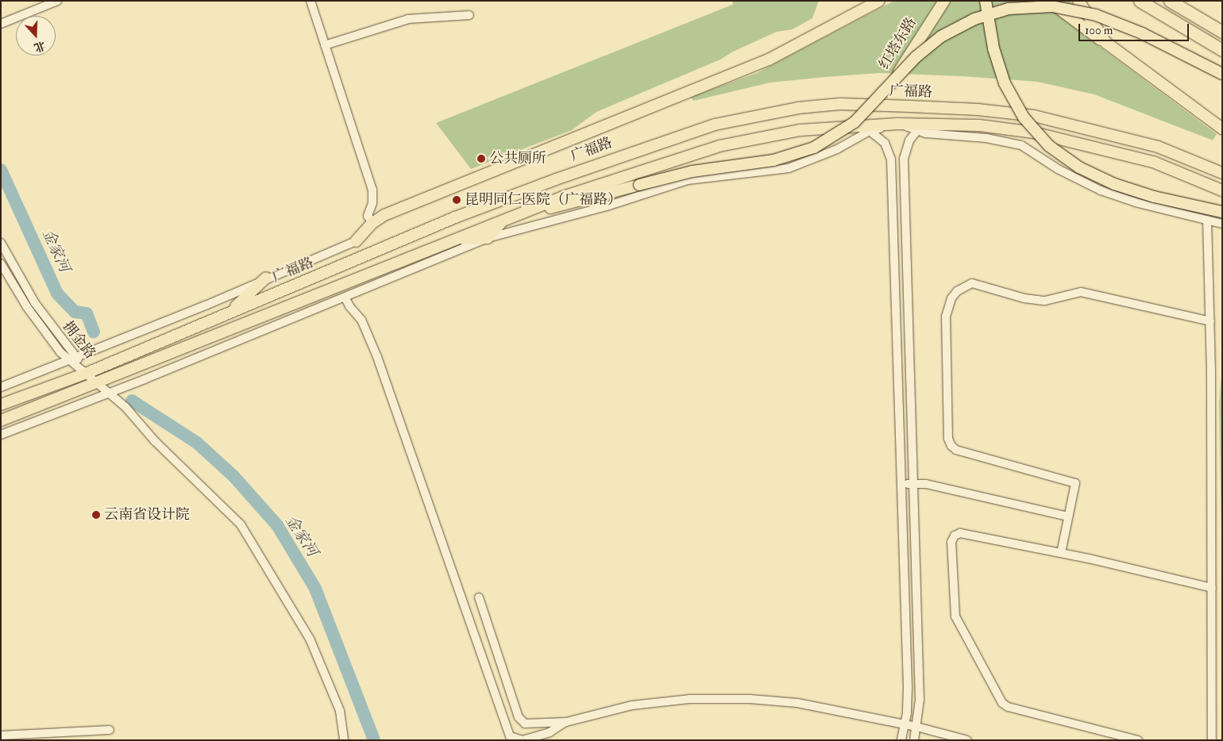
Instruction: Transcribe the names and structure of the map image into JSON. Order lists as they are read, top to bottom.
{
  "streets": {
    "main road": ["红塔东路", "广福路"],
    "street": ["拥金路"]
  },
  "crossings": [
    ["广福路", "拥金路"]
  ],
  "water": ["金家河"],
  "places": ["公共厕所", "昆明同仁医院（广福路）", "云南省设计院"],
  "scale_bar": "100 m",
  "north": "bottom"
}
